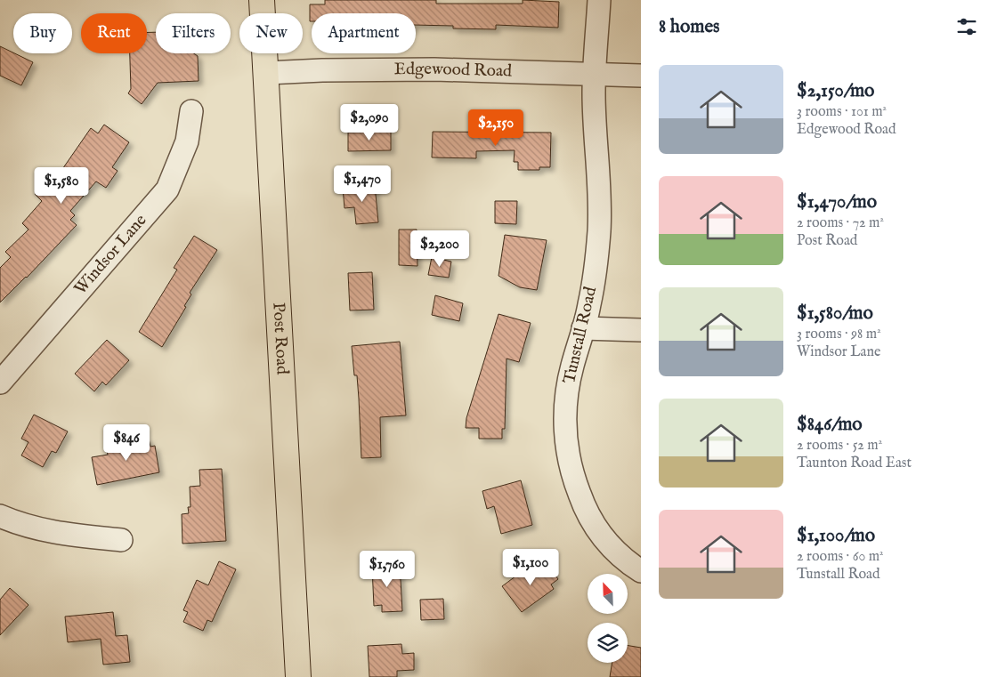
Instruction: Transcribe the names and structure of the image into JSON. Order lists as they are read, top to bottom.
{
  "streets": {
    "main road": ["Post Road"],
    "street": ["Edgewood Road", "Windsor Lane", "Tunstall Road"]
  },
  "crossings": [
    ["Edgewood Road", "Tunstall Road"],
    ["Edgewood Road", "Post Road"]
  ],
  "north": "top left",
  "page": {
    "heading": "8 homes",
    "chip": [
      "Buy",
      "Rent",
      "Filters",
      "New",
      "Apartment"
    ],
    "list": [
      {
        "name": "$2,150/mo",
        "note": "3 rooms · 101 m² · Edgewood Road"
      },
      {
        "name": "$1,470/mo",
        "note": "2 rooms · 72 m² · Post Road"
      },
      {
        "name": "$1,580/mo",
        "note": "3 rooms · 98 m² · Windsor Lane"
      },
      {
        "name": "$846/mo",
        "note": "2 rooms · 52 m² · Taunton Road East"
      },
      {
        "name": "$1,100/mo",
        "note": "2 rooms · 60 m² · Tunstall Road"
      }
    ],
    "price": [
      "$2,090",
      "$2,150",
      "$1,470",
      "$1,580",
      "$2,200",
      "$846",
      "$1,100",
      "$1,760"
    ]
  }
}
